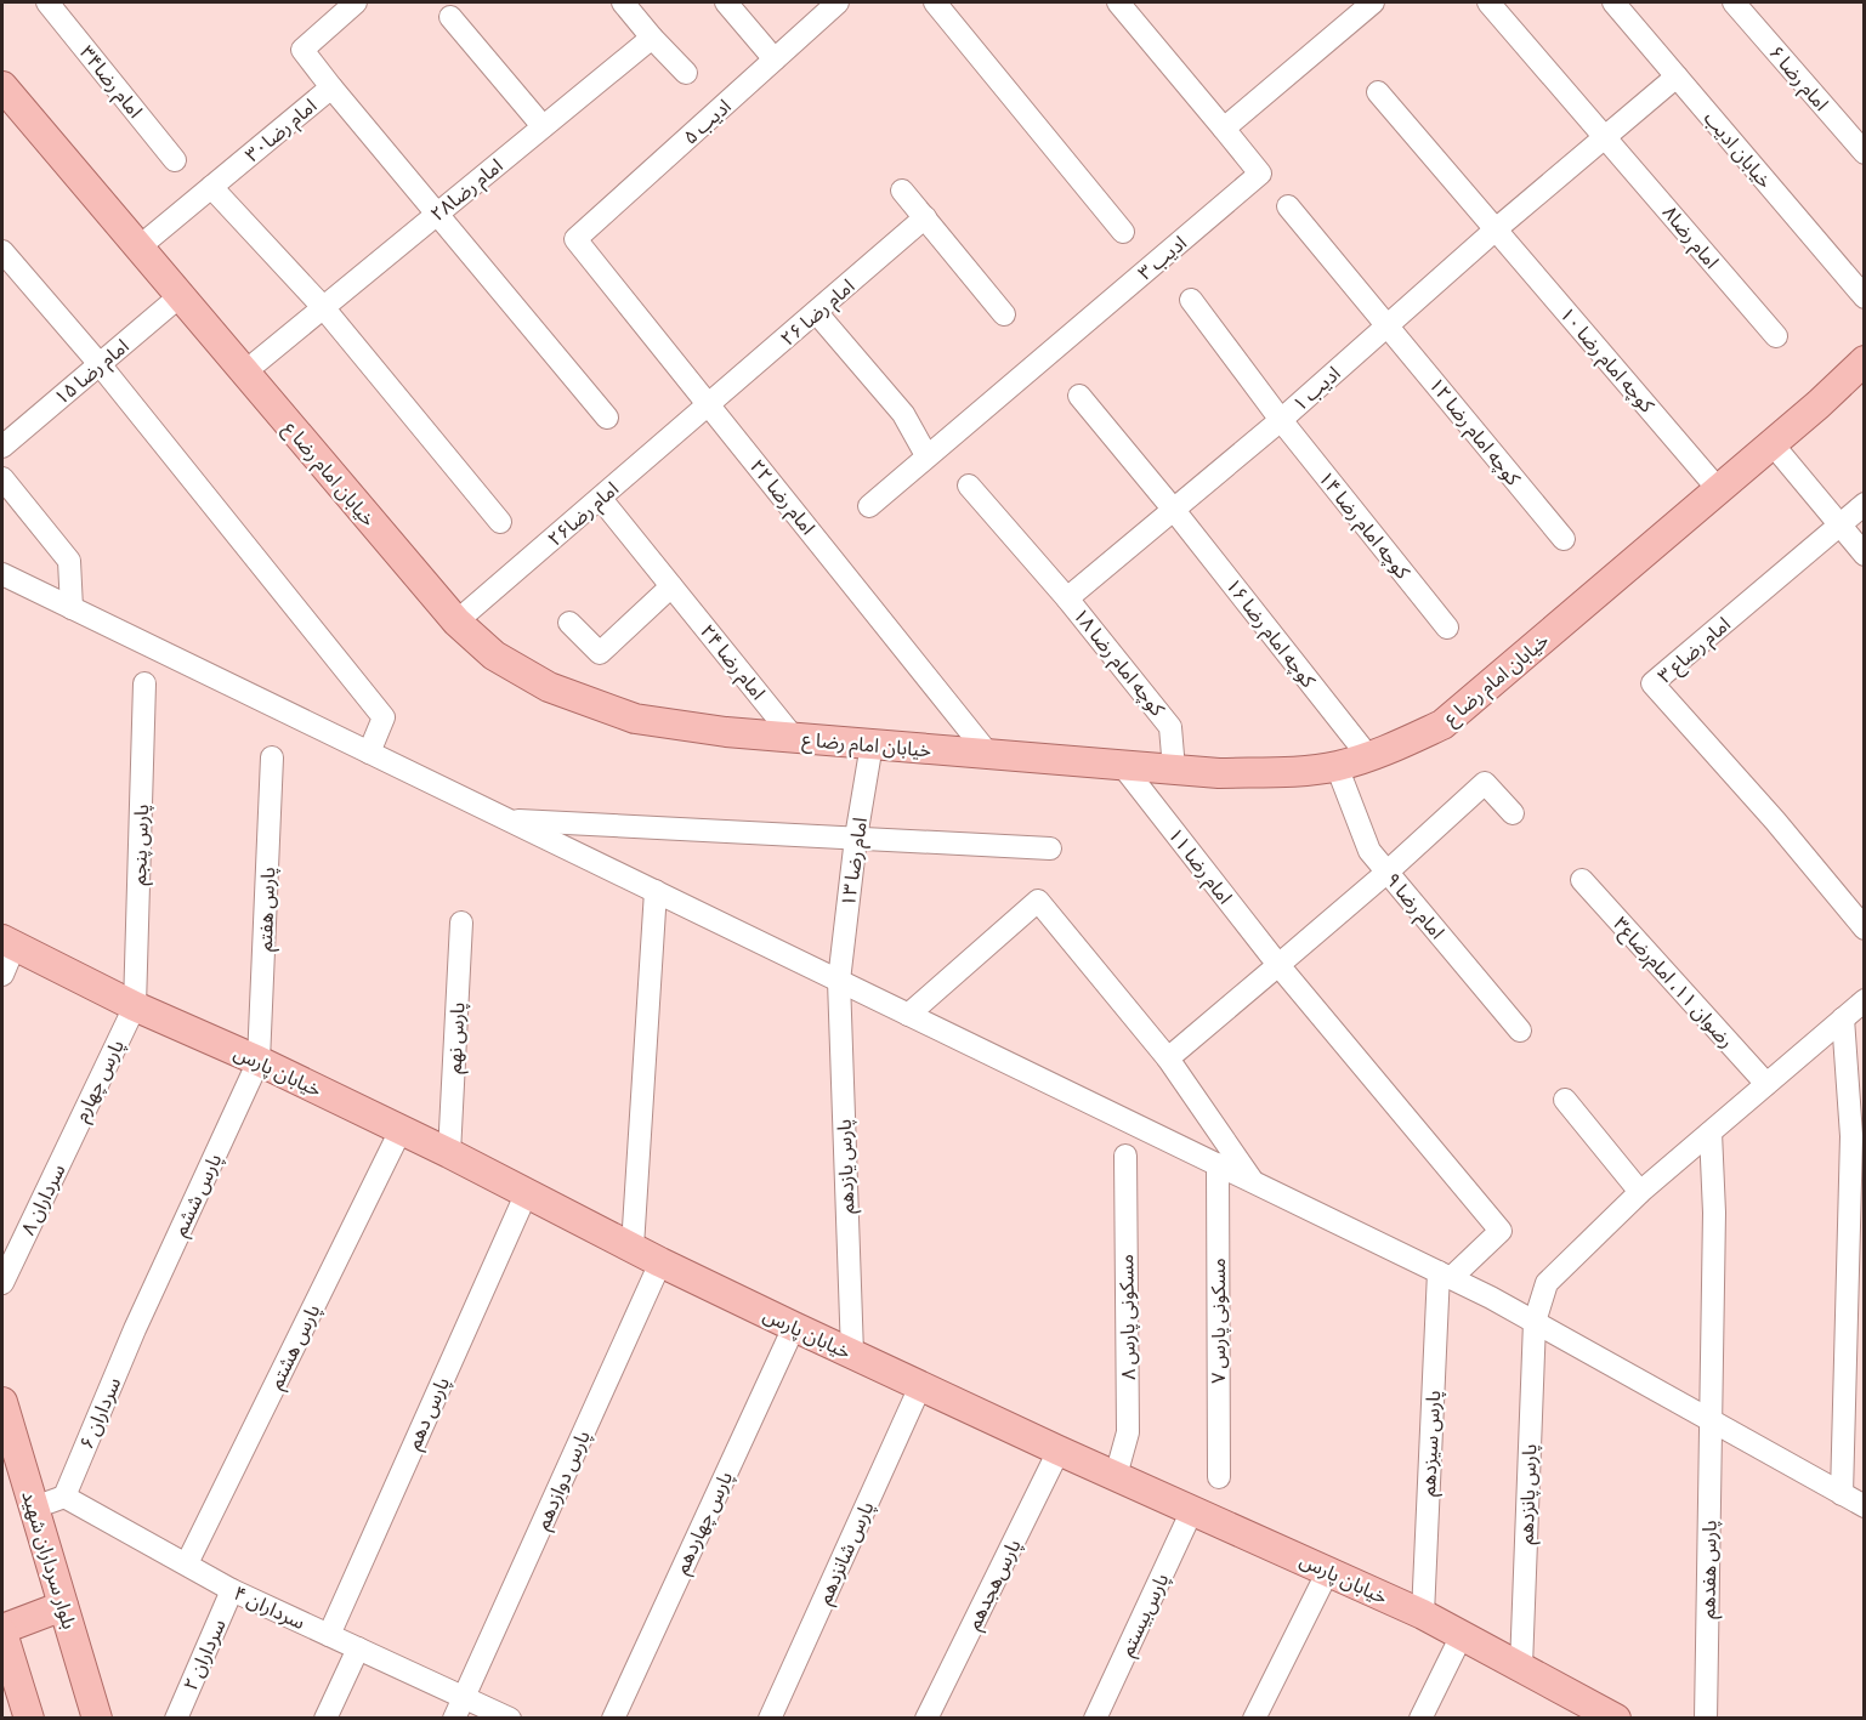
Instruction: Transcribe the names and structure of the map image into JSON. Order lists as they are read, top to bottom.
{
  "streets": {
    "main road": ["خیابان امام رضا ع", "خیابان پارس", "بلوار سرداران شهید"],
    "street": [
      "امام رضا ۶",
      "امام رضا۳۴",
      "ادیب ۵",
      "امام رضا۳۰",
      "خیابان ادیب",
      "امام رضا۲۸",
      "امام رضا۸",
      "ادیب ۳",
      "امام رضا ۲۶",
      "کوچه امام رضا ۱۰",
      "۱۵ امام رضا",
      "ادیب ۱",
      "کوچه امام رضا ۱۲",
      "امام رضا ۲۲",
      "امام رضا۲۶",
      "کوچه امام رضا ۱۴",
      "کوچه امام رضا ۱۶",
      "امام رضا‌ع ۳",
      "امام رضا ۲۴",
      "کوچه امام رضا ۱۸",
      "پارس‌‌ پنجم",
      "امام رضا ۱۳",
      "امام رضا ۱۱",
      "امام رضا ۹",
      "پارس‌‌ هفتم",
      "رضوان ۱۱، امام‌رضا‌ع‌۳",
      "پارس‌‌ نهم",
      "پارس‌‌ چهارم",
      "پارس‌‌ یازدهم",
      "پارس‌‌ ششم",
      "سرداران ۸",
      "مسکونی پارس ۸",
      "مسکونی ‌پارس ۷",
      "پارس‌‌ هشتم",
      "سرداران ۶",
      "پارس‌‌ دهم",
      "پارس‌ سیزدهم",
      "پارس‌‌ دوازدهم",
      "پارس‌ پانزدهم",
      "پارس‌‌ چهاردهم",
      "پارس‌‌ شانزدهم",
      "پارس‌ هفدهم",
      "پارس‌‌هجدهم",
      "سرداران ۴",
      "پارس‌بیستم",
      "سرداران ۲"
    ]
  },
  "crossings": [
    ["ادیب ۵", "امام رضا ۲۲"],
    ["امام رضا۳۰", "خیابان امام رضا ع"],
    ["خیابان ادیب", "ادیب ۱"],
    ["امام رضا۲۸", "خیابان امام رضا ع"],
    ["امام رضا۸", "ادیب ۱"],
    ["امام رضا ۲۶", "امام رضا ۲۲"],
    ["امام رضا ۲۶", "امام رضا۲۶"],
    ["کوچه امام رضا ۱۰", "ادیب ۱"],
    ["کوچه امام رضا ۱۰", "خیابان امام رضا ع"],
    ["۱۵ امام رضا", "خیابان امام رضا ع"],
    ["ادیب ۱", "کوچه امام رضا ۱۲"],
    ["ادیب ۱", "کوچه امام رضا ۱۴"],
    ["ادیب ۱", "کوچه امام رضا ۱۶"],
    ["ادیب ۱", "کوچه امام رضا ۱۸"],
    ["خیابان امام رضا ع", "امام رضا ۲۲"],
    ["خیابان امام رضا ع", "امام رضا۲۶"],
    ["خیابان امام رضا ع", "کوچه امام رضا ۱۶"],
    ["خیابان امام رضا ع", "امام رضا ۲۴"],
    ["خیابان امام رضا ع", "کوچه امام رضا ۱۸"],
    ["خیابان امام رضا ع", "امام رضا ۱۳"],
    ["خیابان امام رضا ع", "امام رضا ۱۱"],
    ["خیابان امام رضا ع", "امام رضا ۹"],
    ["امام رضا ۲۲", "امام رضا۲۶"],
    ["امام رضا۲۶", "امام رضا ۲۴"],
    ["پارس‌‌ پنجم", "خیابان پارس"],
    ["پارس‌‌ پنجم", "پارس‌‌ چهارم"],
    ["امام رضا ۱۳", "پارس‌‌ یازدهم"],
    ["امام رضا ۱۱", "پارس‌ سیزدهم"],
    ["پارس‌‌ هفتم", "خیابان پارس"],
    ["پارس‌‌ هفتم", "پارس‌‌ ششم"],
    ["رضوان ۱۱، امام‌رضا‌ع‌۳", "پارس‌ پانزدهم"],
    ["پارس‌‌ نهم", "خیابان پارس"],
    ["خیابان پارس", "پارس‌‌ چهارم"],
    ["خیابان پارس", "پارس‌‌ یازدهم"],
    ["خیابان پارس", "پارس‌‌ ششم"],
    ["خیابان پارس", "مسکونی پارس ۸"],
    ["خیابان پارس", "پارس‌‌ هشتم"],
    ["خیابان پارس", "پارس‌‌ دهم"],
    ["خیابان پارس", "پارس‌ سیزدهم"],
    ["خیابان پارس", "پارس‌‌ دوازدهم"],
    ["خیابان پارس", "پارس‌ پانزدهم"],
    ["خیابان پارس", "پارس‌‌ چهاردهم"],
    ["خیابان پارس", "پارس‌‌ شانزدهم"],
    ["خیابان پارس", "پارس‌‌هجدهم"],
    ["خیابان پارس", "پارس‌بیستم"],
    ["پارس‌‌ چهارم", "سرداران ۸"],
    ["پارس‌‌ ششم", "سرداران ۶"],
    ["پارس‌‌ هشتم", "سرداران ۴"],
    ["سرداران ۶", "سرداران ۴"],
    ["پارس‌‌ دهم", "سرداران ۴"],
    ["پارس‌‌ دوازدهم", "سرداران ۴"],
    ["پارس‌ پانزدهم", "پارس‌ هفدهم"],
    ["سرداران ۴", "سرداران ۲"]
  ]
}
